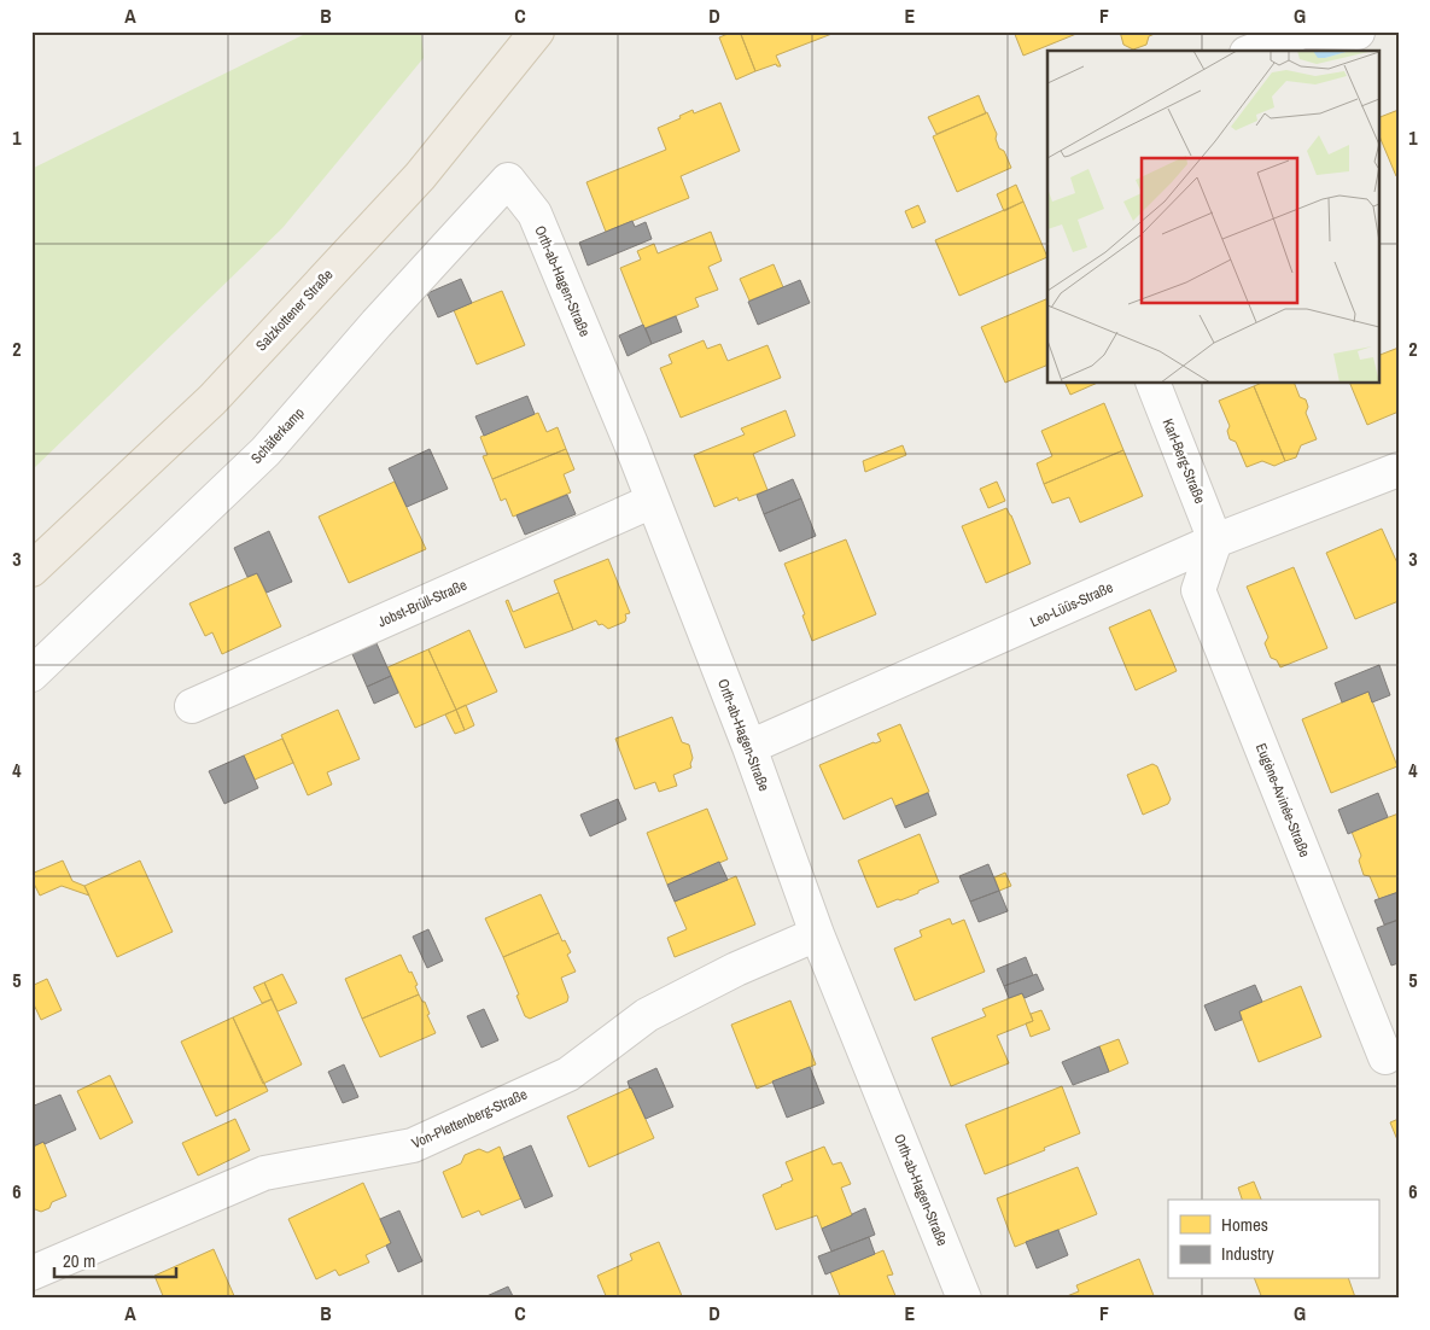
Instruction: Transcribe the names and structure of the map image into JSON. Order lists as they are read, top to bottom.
{
  "streets": {
    "main road": ["Salzkottener Straße"],
    "street": [
      "Orth-ab-Hagen-Straße",
      "Schäferkamp",
      "Karl-Berg-Straße",
      "Jobst-Brüll-Straße",
      "Leo-Lüüs-Straße",
      "Eugène-Avinée-Straße",
      "Von-Plettenberg-Straße"
    ]
  },
  "crossings": [
    ["Orth-ab-Hagen-Straße", "Schäferkamp"],
    ["Orth-ab-Hagen-Straße", "Jobst-Brüll-Straße"],
    ["Orth-ab-Hagen-Straße", "Leo-Lüüs-Straße"],
    ["Orth-ab-Hagen-Straße", "Von-Plettenberg-Straße"],
    ["Karl-Berg-Straße", "Leo-Lüüs-Straße"],
    ["Karl-Berg-Straße", "Eugène-Avinée-Straße"],
    ["Leo-Lüüs-Straße", "Eugène-Avinée-Straße"]
  ],
  "legend": ["Homes", "Industry"],
  "scale_bar": "20 m",
  "grid": {
    "columns": [
      "A",
      "B",
      "C",
      "D",
      "E",
      "F",
      "G"
    ],
    "rows": [
      "1",
      "2",
      "3",
      "4",
      "5",
      "6"
    ]
  }
}
